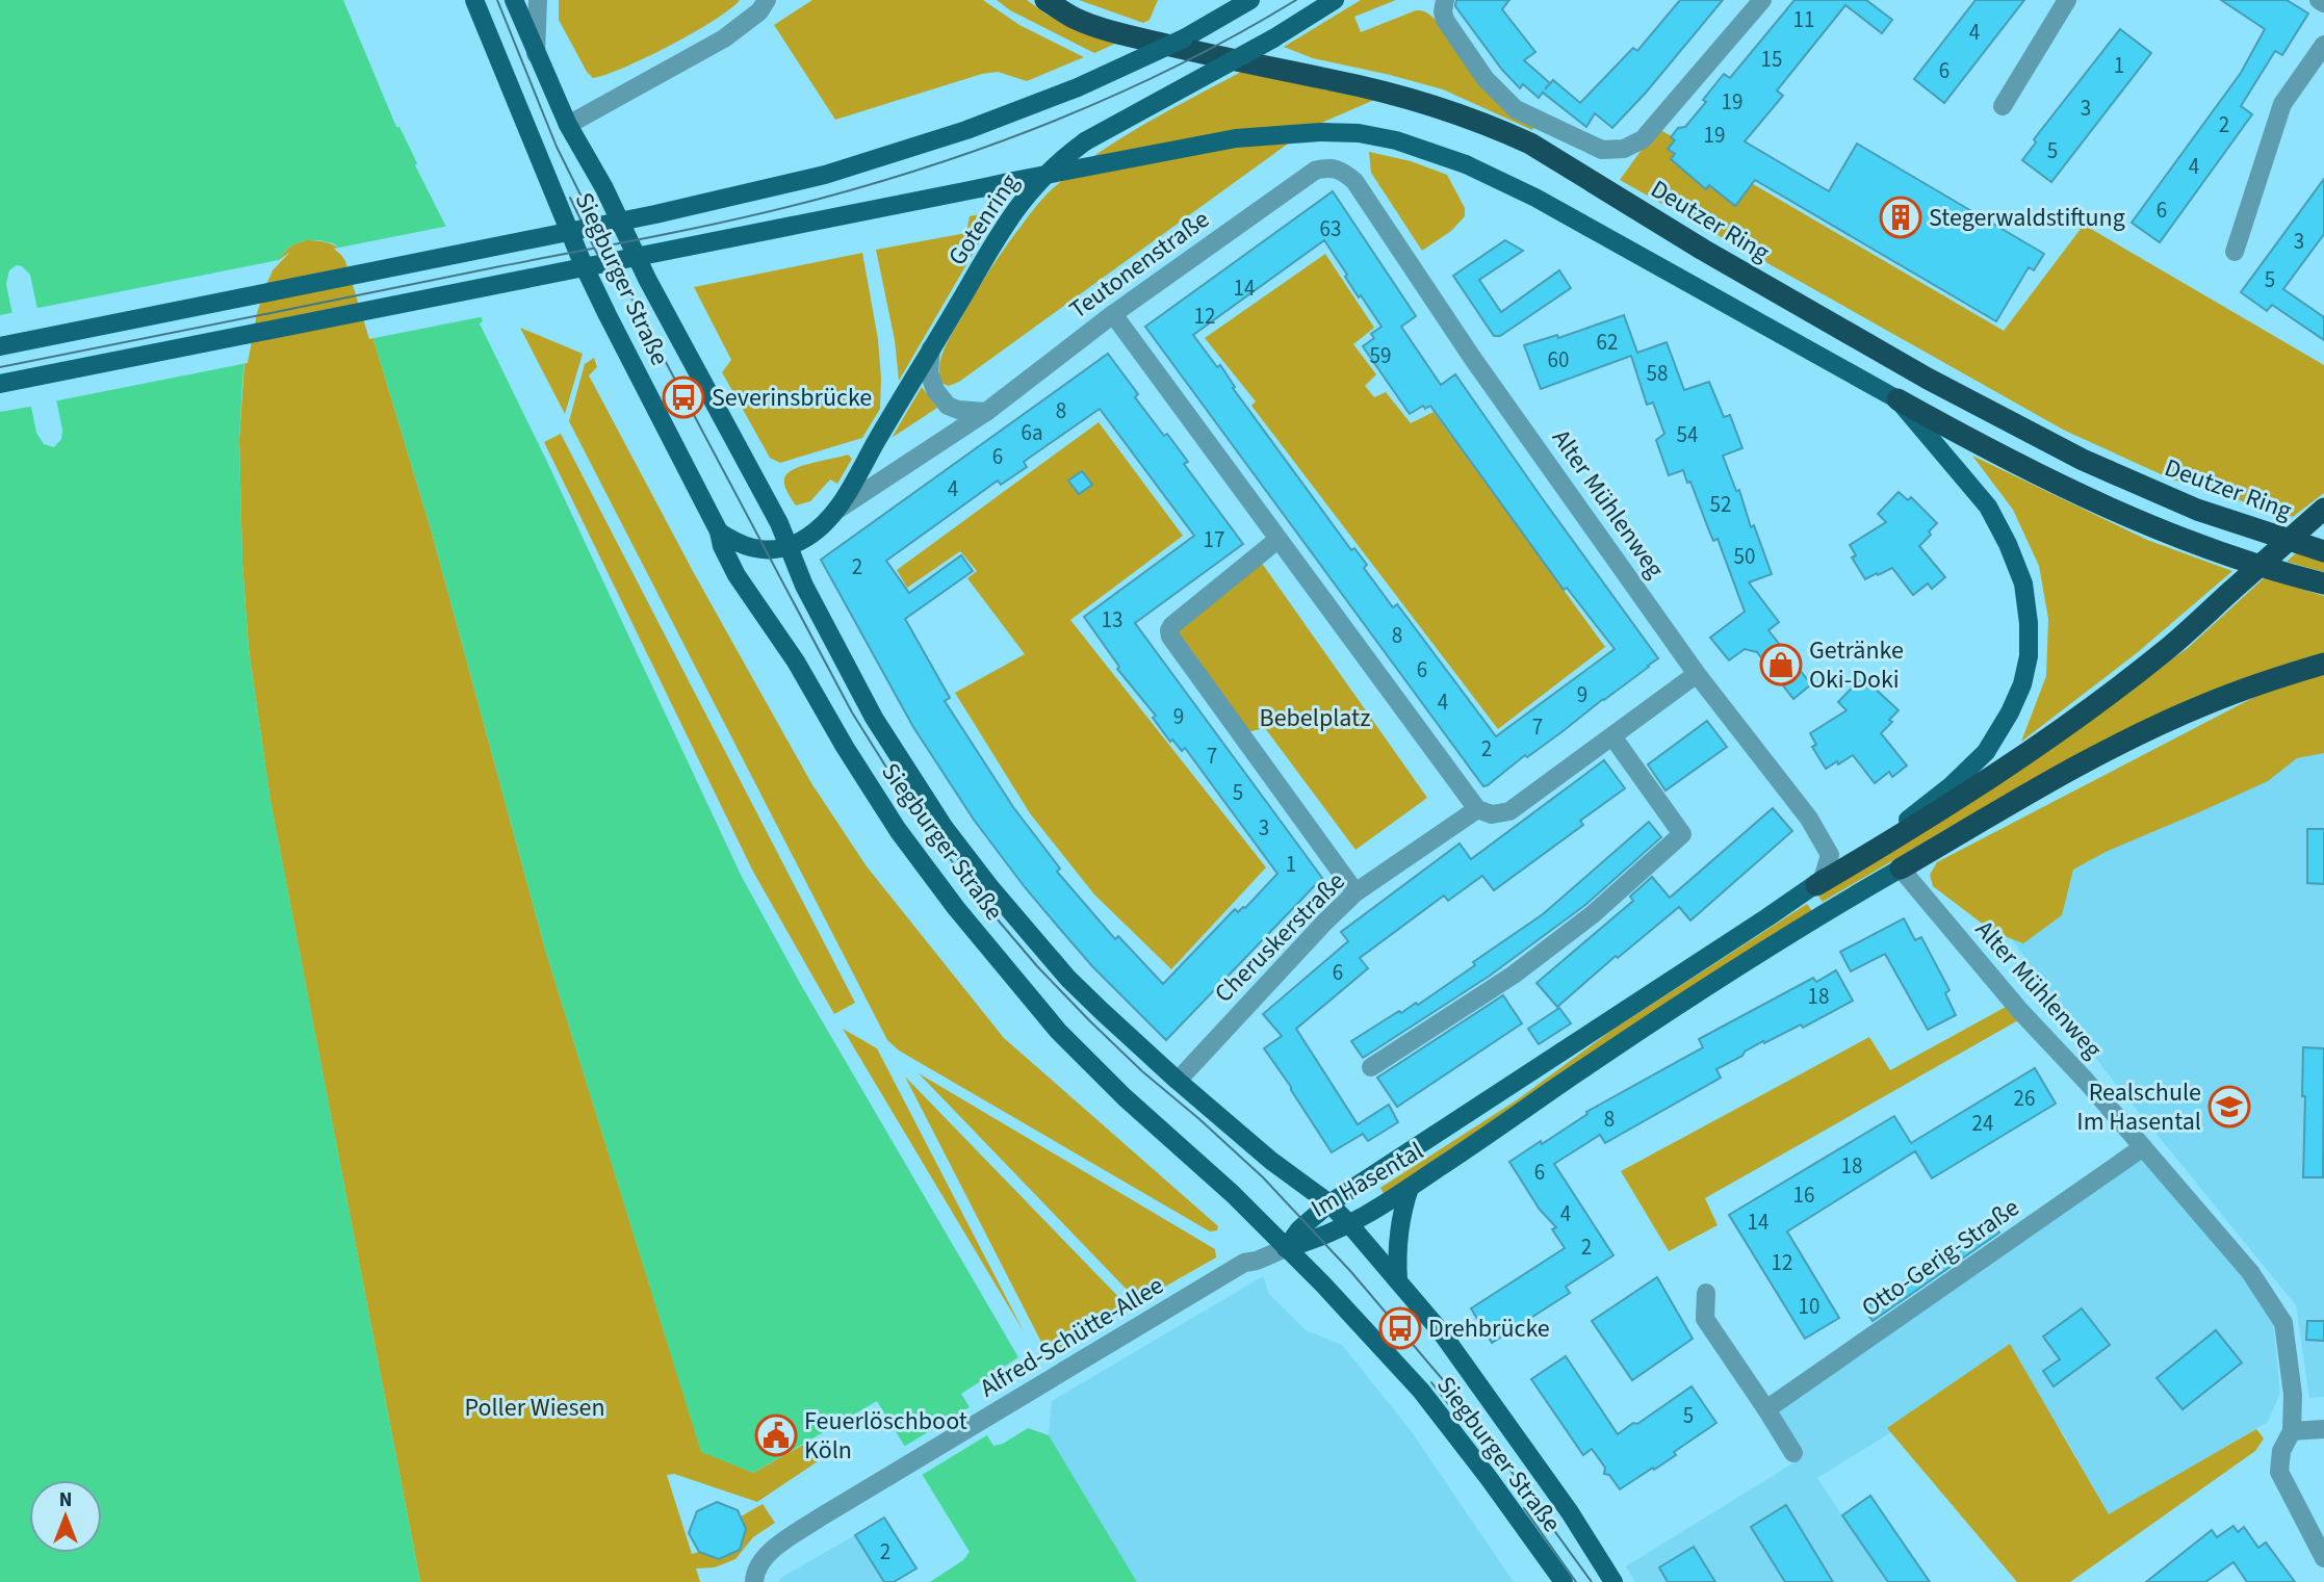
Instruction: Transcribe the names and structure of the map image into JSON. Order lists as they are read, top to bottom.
{
  "streets": {
    "highway": ["Deutzer Ring"],
    "main road": [
      "Gotenring",
      "Teutonenstraße",
      "Siegburger Straße",
      "Im Hasental"
    ],
    "street": [
      "Alter Mühlenweg",
      "Cheruskerstraße",
      "Otto-Gerig-Straße",
      "Alfred-Schütte-Allee"
    ]
  },
  "crossings": [
    ["Gotenring", "Teutonenstraße"],
    ["Teutonenstraße", "Siegburger Straße"],
    ["Teutonenstraße", "Alter Mühlenweg"],
    ["Siegburger Straße", "Cheruskerstraße"],
    ["Siegburger Straße", "Im Hasental"],
    ["Siegburger Straße", "Alfred-Schütte-Allee"],
    ["Alter Mühlenweg", "Im Hasental"],
    ["Alter Mühlenweg", "Otto-Gerig-Straße"],
    ["Im Hasental", "Alfred-Schütte-Allee"]
  ],
  "parks": ["Bebelplatz", "Poller Wiesen"],
  "places": {
    "building": ["Stegerwaldstiftung"],
    "bus stop": ["Severinsbrücke", "Drehbrücke"],
    "shop": ["Getränke Oki-Doki"],
    "school or university": ["Realschule Im Hasental"],
    "public building": ["Feuerlöschboot Köln"]
  },
  "house_numbers": [
    "11",
    "4",
    "15",
    "1",
    "6",
    "19",
    "3",
    "2",
    "19",
    "5",
    "4",
    "6",
    "63",
    "3",
    "5",
    "14",
    "12",
    "62",
    "59",
    "60",
    "58",
    "8",
    "6a",
    "54",
    "6",
    "4",
    "52",
    "17",
    "50",
    "2",
    "13",
    "8",
    "6",
    "9",
    "4",
    "9",
    "7",
    "2",
    "7",
    "5",
    "3",
    "1",
    "6",
    "18",
    "26",
    "8",
    "24",
    "18",
    "6",
    "16",
    "4",
    "14",
    "2",
    "12",
    "10",
    "5",
    "2"
  ],
  "north": "top"
}
